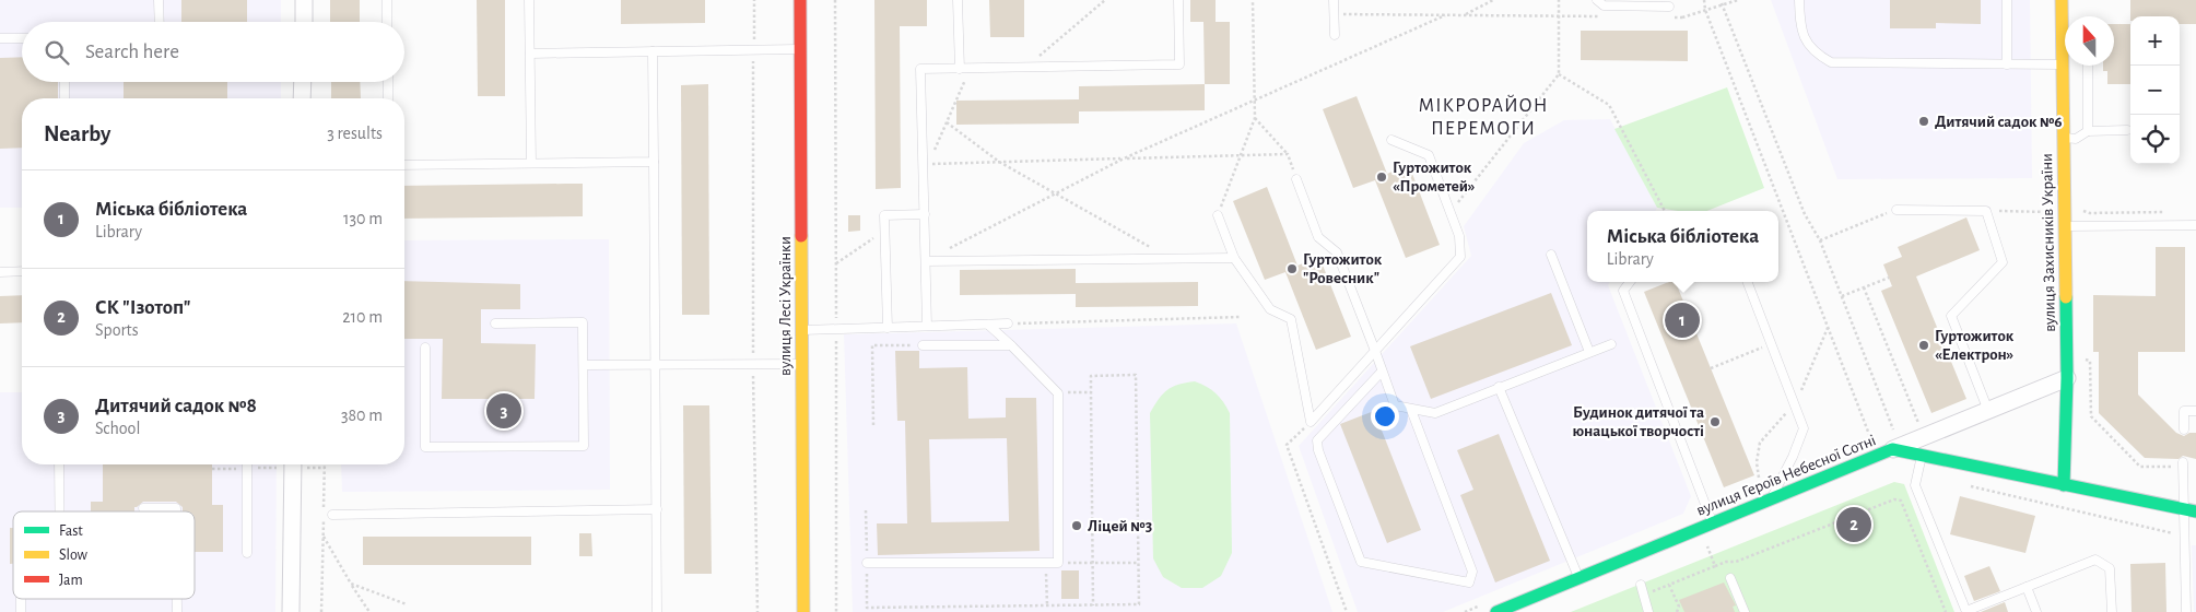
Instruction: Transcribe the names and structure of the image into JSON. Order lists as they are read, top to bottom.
{
  "streets": {
    "street": ["вулиця Захисників України", "вулиця Лесі Українки", "вулиця Героїв Небесної Сотні"]
  },
  "crossings": [
    ["вулиця Захисників України", "вулиця Героїв Небесної Сотні"]
  ],
  "districts": ["МІКРОРАЙОН ПЕРЕМОГИ"],
  "places": [
    "Дитячий садок №6",
    "Гуртожиток «Прометей»",
    "Гуртожиток \"Ровесник\"",
    "Гуртожиток «Електрон»",
    "Будинок дитячої та юнацької творчості",
    "Ліцей №3"
  ],
  "legend": ["Fast", "Slow", "Jam"],
  "north": "top",
  "page": {
    "map_buttons": ["+", "−"],
    "search": "Search here",
    "heading": ["Nearby", "3 results"],
    "list": [
      {
        "mark": "1",
        "name": "Міська бібліотека",
        "note": "Library",
        "value": "130 m"
      },
      {
        "mark": "2",
        "name": "СК \"Ізотоп\"",
        "note": "Sports",
        "value": "210 m"
      },
      {
        "mark": "3",
        "name": "Дитячий садок №8",
        "note": "School",
        "value": "380 m"
      }
    ],
    "popup": ["Міська бібліотека", "Library"],
    "pins": ["1", "3", "2"]
  }
}
